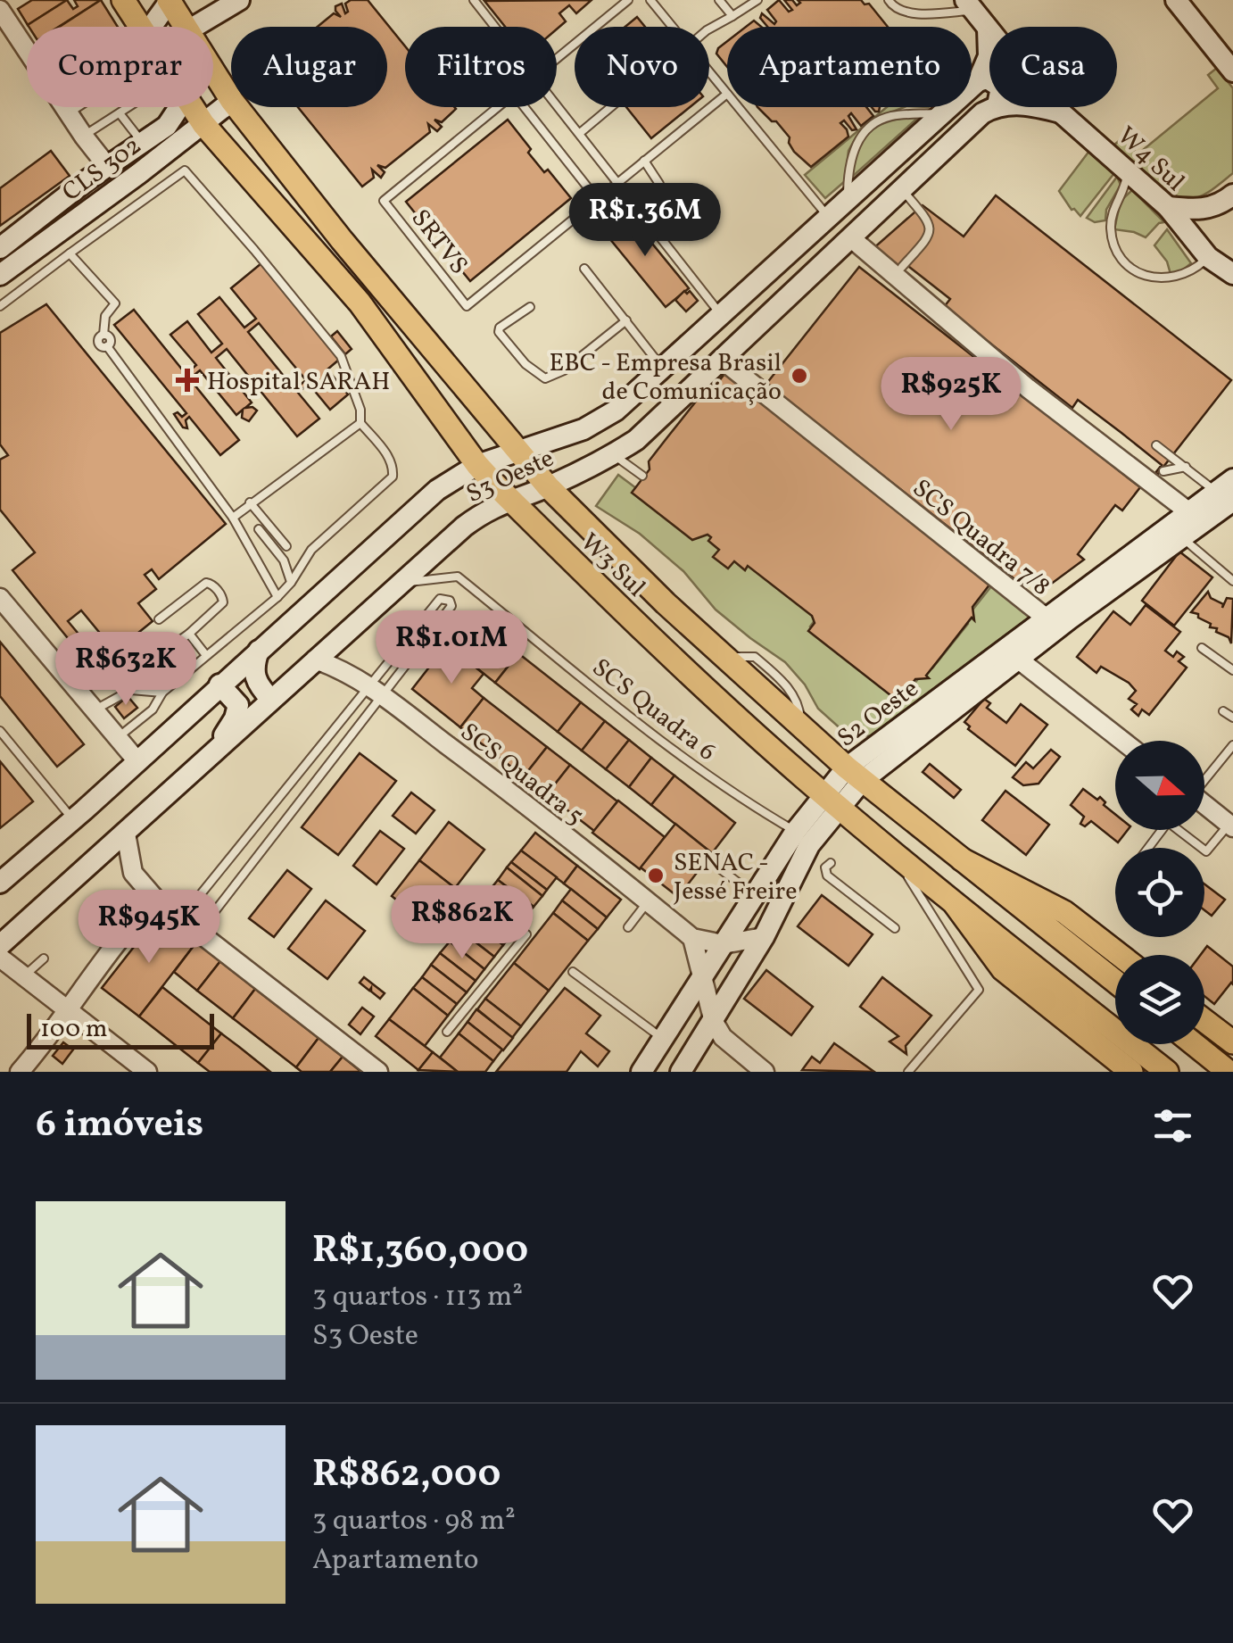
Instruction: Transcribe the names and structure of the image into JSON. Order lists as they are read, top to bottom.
{
  "streets": {
    "main road": [
      "W4 Sul",
      "CLS 302",
      "S3 Oeste",
      "W3 Sul",
      "S2 Oeste"
    ],
    "street": ["SCS Quadra 7/8", "SCS Quadra 5"],
    "lane": ["SRTVS", "SCS Quadra 6"]
  },
  "crossings": [
    ["CLS 302", "W3 Sul"],
    ["S3 Oeste", "SCS Quadra 7/8"],
    ["S3 Oeste", "W3 Sul"],
    ["S3 Oeste", "SCS Quadra 6"],
    ["S3 Oeste", "SCS Quadra 5"],
    ["SCS Quadra 7/8", "S2 Oeste"],
    ["W3 Sul", "S2 Oeste"],
    ["SCS Quadra 6", "S2 Oeste"],
    ["S2 Oeste", "SCS Quadra 5"]
  ],
  "places": {
    "other": ["EBC - Empresa Brasil de Comunicação", "SENAC - Jessé Freire"],
    "health": ["Hospital SARAH"]
  },
  "scale_bar": "100 m",
  "north": "right",
  "page": {
    "chip": [
      "Comprar",
      "Alugar",
      "Filtros",
      "Novo",
      "Apartamento",
      "Casa"
    ],
    "price": [
      "R$1.36M",
      "R$925K",
      "R$1.01M",
      "R$632K",
      "R$862K",
      "R$945K"
    ],
    "scale": "100 m",
    "heading": "6 imóveis",
    "list": [
      {
        "name": "R$1,360,000",
        "note": "3 quartos · 113 m² · S3 Oeste"
      },
      {
        "name": "R$862,000",
        "note": "3 quartos · 98 m² · Apartamento"
      }
    ]
  }
}
